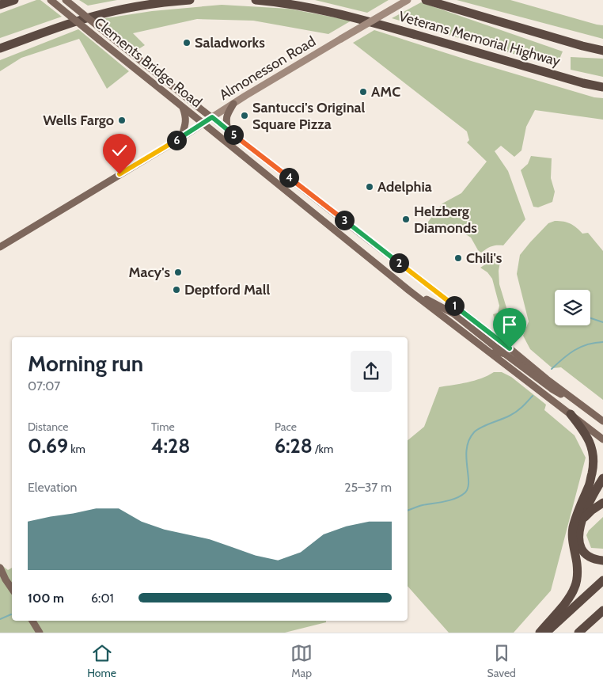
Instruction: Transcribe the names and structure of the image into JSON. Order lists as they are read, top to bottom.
{
  "streets": {
    "highway": ["Veterans Memorial Highway"],
    "main road": ["Clements Bridge Road", "Almonesson Road"]
  },
  "crossings": [
    ["Clements Bridge Road", "Almonesson Road"]
  ],
  "places": [
    "Saladworks",
    "AMC",
    "Santucci's Original Square Pizza",
    "Wells Fargo",
    "Adelphia",
    "Helzberg Diamonds",
    "Chili's",
    "Macy's",
    "Deptford Mall"
  ],
  "page": {
    "pins": [
      "5",
      "6",
      "4",
      "3",
      "2",
      "1"
    ],
    "heading": ["Morning run", "07:07"],
    "stats": [
      ["Distance", "0.69 km"],
      ["Time", "4:28"],
      ["Pace", "6:28 /km"]
    ],
    "chart": ["Elevation", "25–37 m"],
    "list": [
      {
        "name": "100 m",
        "note": "6:01"
      }
    ],
    "tabs": ["Home", "Map", "Saved"]
  }
}
